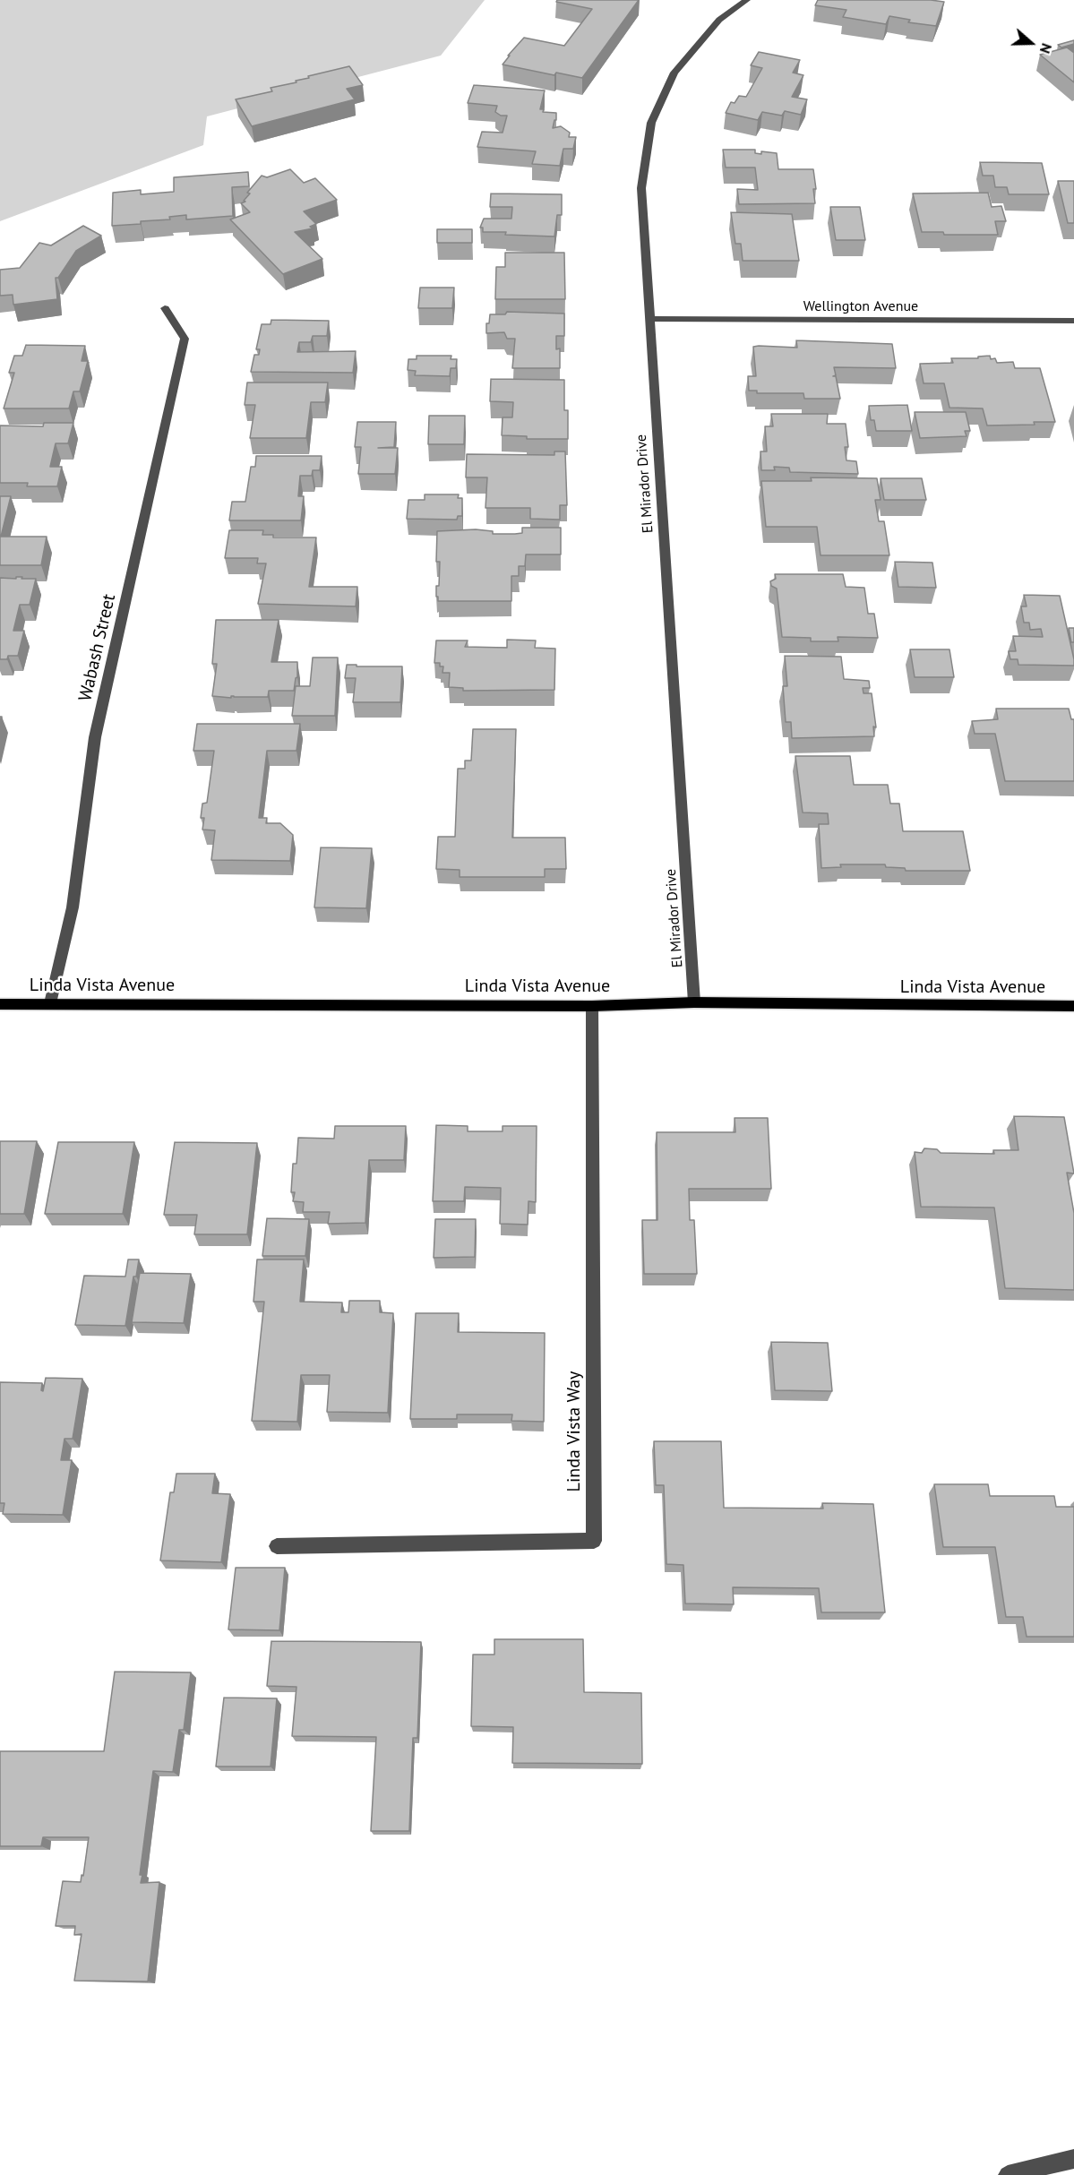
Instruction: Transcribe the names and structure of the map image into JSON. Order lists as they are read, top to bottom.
{
  "streets": {
    "main road": ["Linda Vista Avenue"],
    "street": [
      "Wellington Avenue",
      "El Mirador Drive",
      "Wabash Street",
      "Linda Vista Way"
    ]
  },
  "crossings": [
    ["Wellington Avenue", "El Mirador Drive"],
    ["El Mirador Drive", "Linda Vista Avenue"],
    ["Wabash Street", "Linda Vista Avenue"],
    ["Linda Vista Avenue", "Linda Vista Way"]
  ],
  "north": "right"
}
